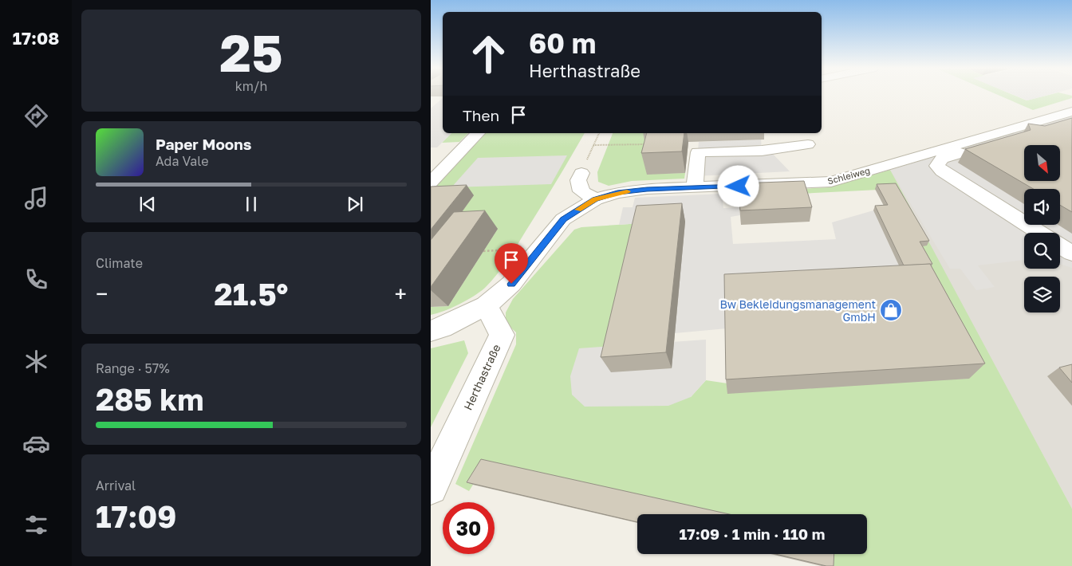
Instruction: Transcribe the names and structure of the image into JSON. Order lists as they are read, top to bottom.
{
  "streets": {
    "street": ["Schleiweg", "Herthastraße"]
  },
  "places": {
    "shop": ["Bw Bekleidungsmanagement GmbH"]
  },
  "north": "bottom right",
  "page": {
    "tabs": "17:08",
    "tile": [
      ["25", "km/h"],
      "Climate",
      ["Range · 57%", "285 km"],
      ["Arrival", "17:09"]
    ],
    "turn": ["60 m", "Herthastraße"],
    "then": "Then",
    "song": ["Paper Moons", "Ada Vale"],
    "heat": ["−", "21.5°", "+"],
    "limit": "30",
    "trip": "17:09 · 1 min · 110 m"
  }
}
